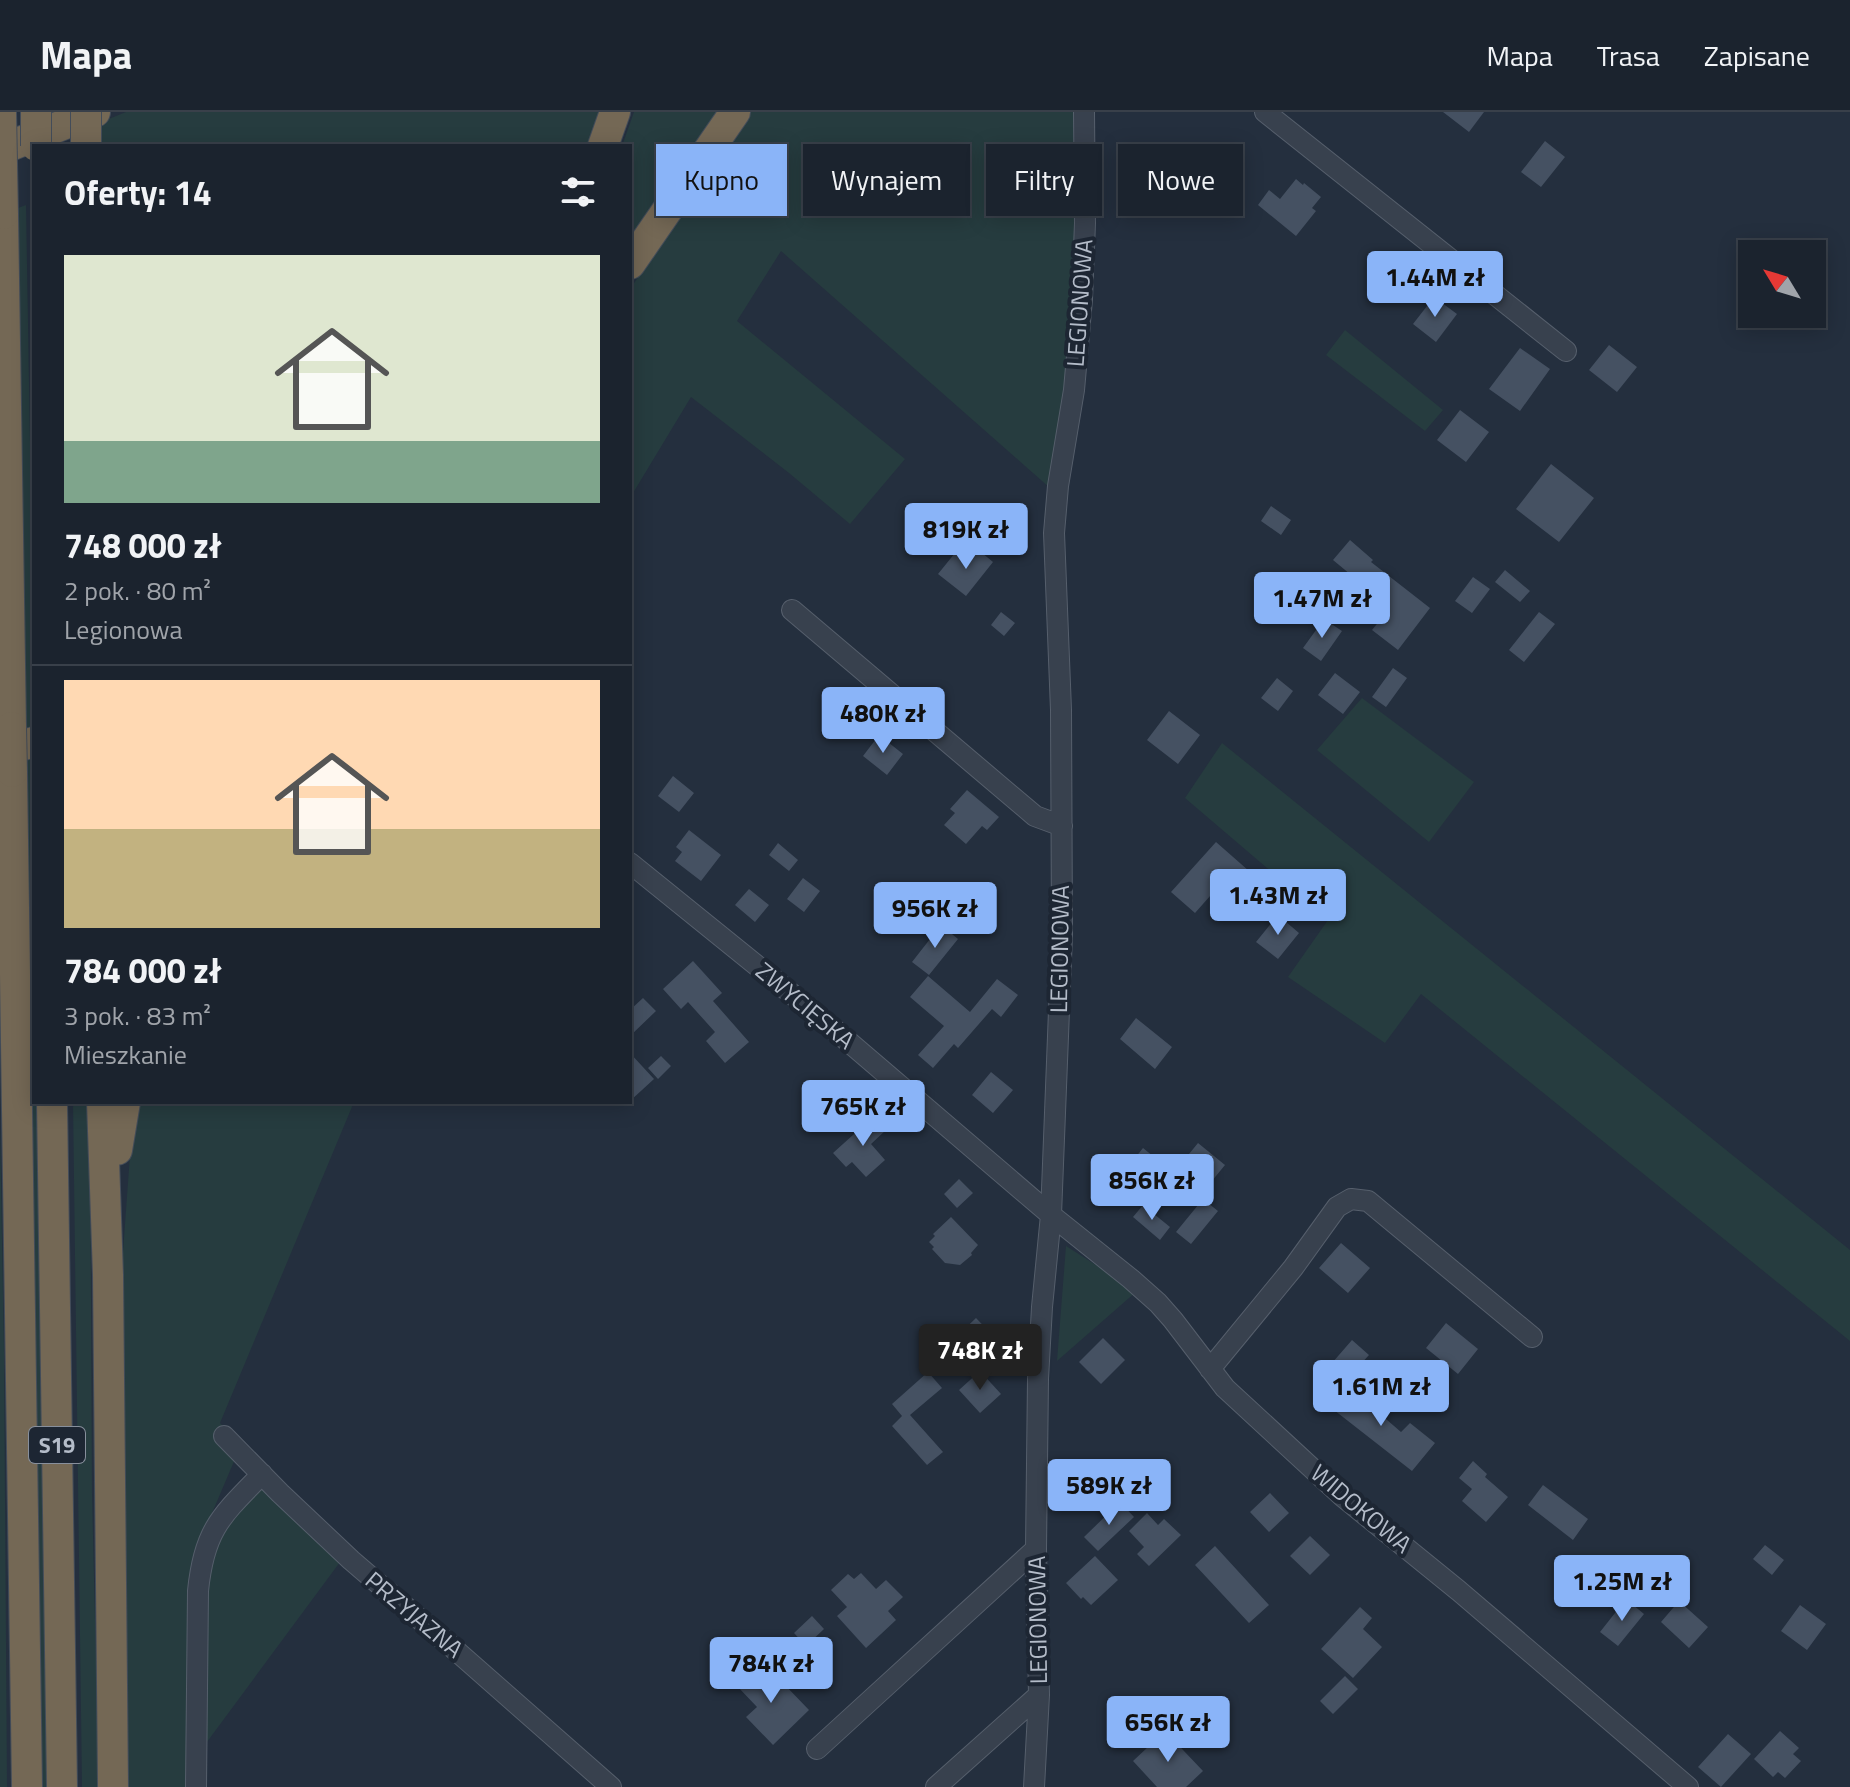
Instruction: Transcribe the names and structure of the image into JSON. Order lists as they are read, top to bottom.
{
  "streets": {
    "highway": ["S19"],
    "street": [
      "LEGIONOWA",
      "ZWYCIĘSKA",
      "WIDOKOWA",
      "PRZYJAZNA"
    ]
  },
  "crossings": [
    ["LEGIONOWA", "ZWYCIĘSKA"],
    ["LEGIONOWA", "WIDOKOWA"],
    ["ZWYCIĘSKA", "WIDOKOWA"]
  ],
  "north": "top left",
  "page": {
    "header": "Mapa",
    "nav": ["Mapa", "Trasa", "Zapisane"],
    "chip": [
      "Kupno",
      "Wynajem",
      "Filtry",
      "Nowe"
    ],
    "heading": "Oferty: 14",
    "list": [
      {
        "name": "748 000 zł",
        "note": "2 pok. · 80 m² · Legionowa"
      },
      {
        "name": "784 000 zł",
        "note": "3 pok. · 83 m² · Mieszkanie"
      }
    ],
    "price": [
      "1.44M zł",
      "819K zł",
      "1.47M zł",
      "480K zł",
      "1.43M zł",
      "956K zł",
      "765K zł",
      "856K zł",
      "748K zł",
      "1.61M zł",
      "589K zł",
      "1.25M zł",
      "784K zł",
      "656K zł"
    ]
  }
}
